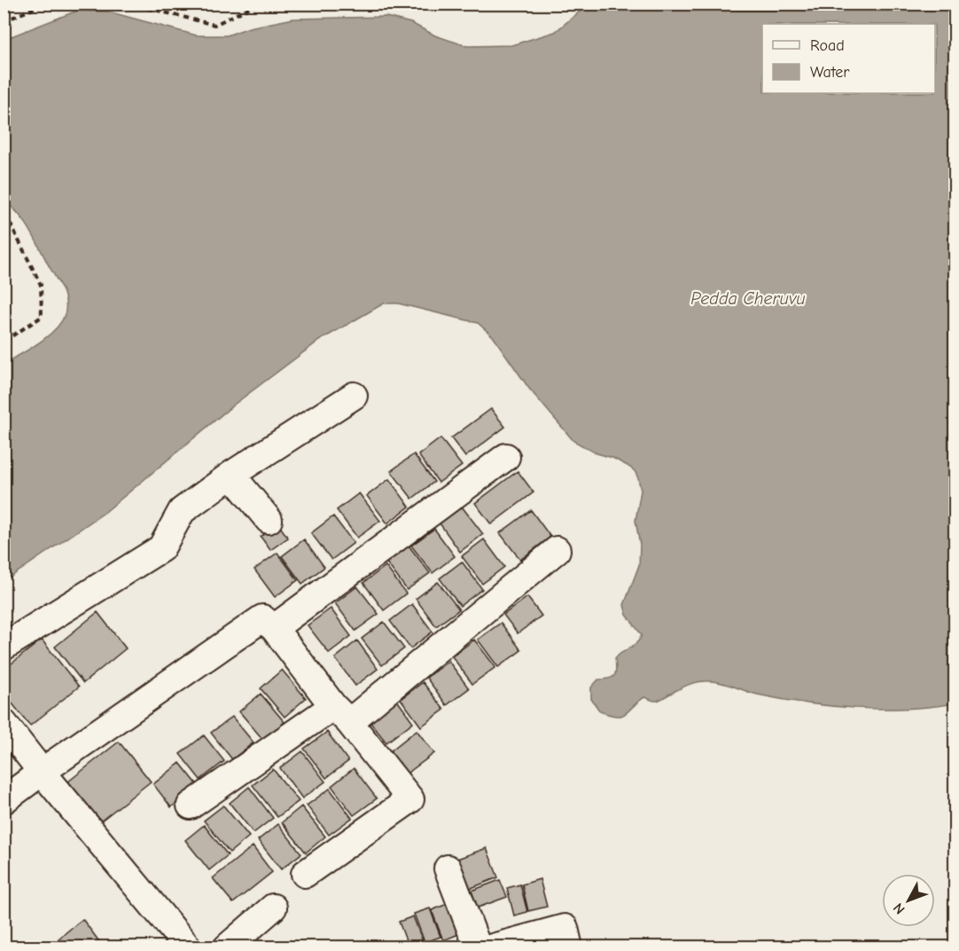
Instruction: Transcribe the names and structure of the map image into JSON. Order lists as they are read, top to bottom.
{
  "water": ["Pedda Cheruvu"],
  "legend": ["Road", "Water"],
  "north": "bottom left"
}
